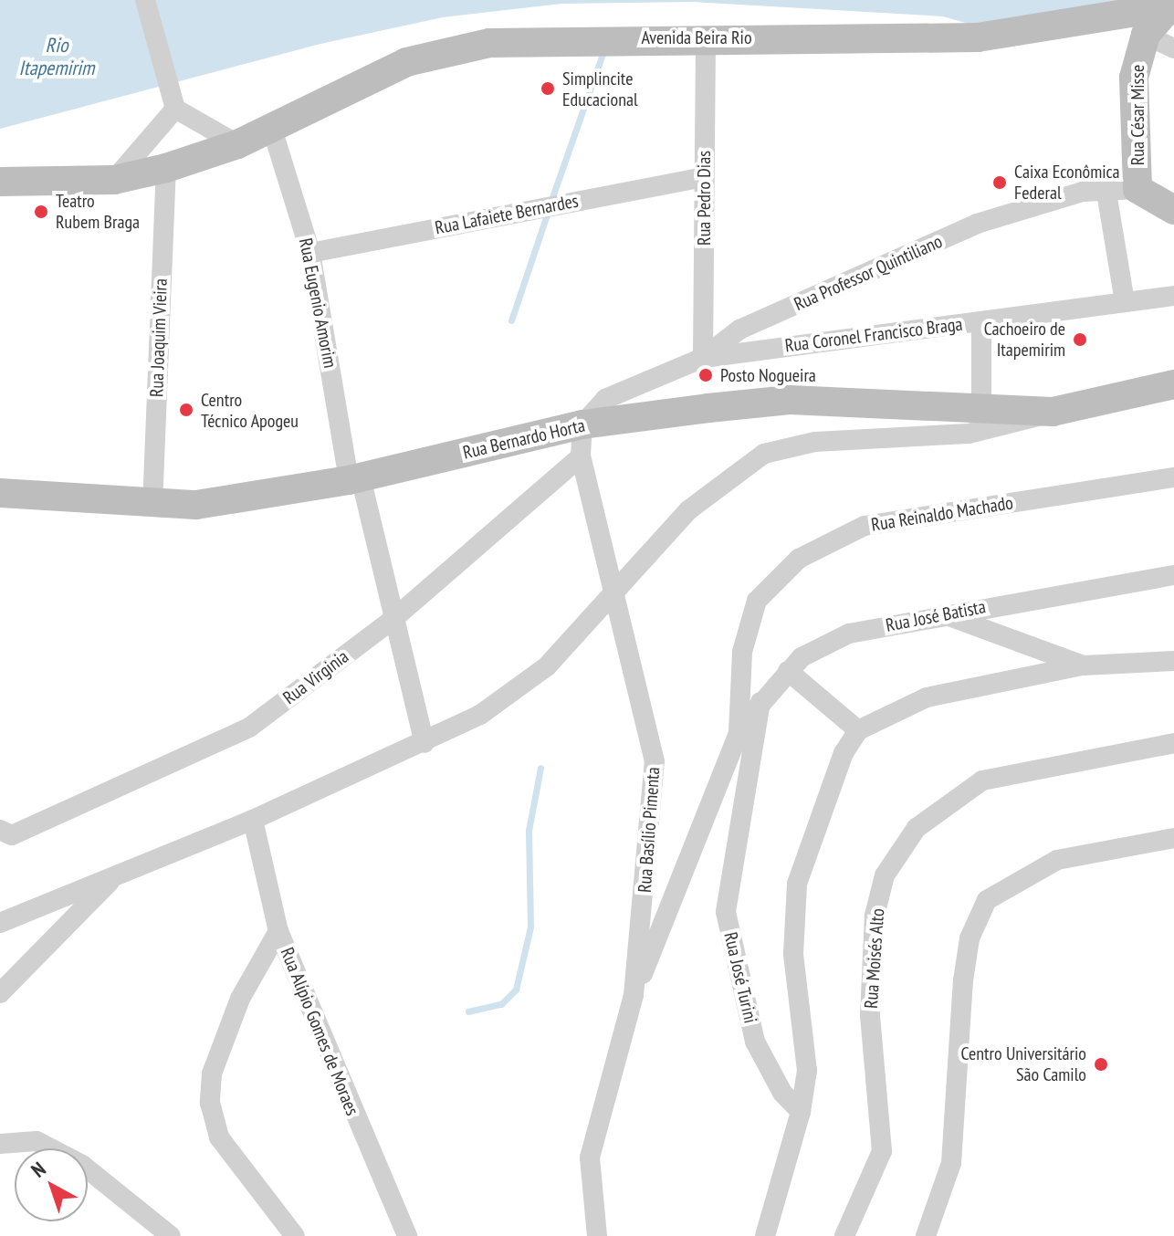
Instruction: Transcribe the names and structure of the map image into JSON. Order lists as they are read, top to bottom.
{
  "streets": {
    "main road": [
      "Avenida Beira Rio",
      "Rua César Misse",
      "Rua Professor Quintiliano",
      "Rua Bernardo Horta"
    ],
    "street": [
      "Rua Pedro Dias",
      "Rua Lafaiete Bernardes",
      "Rua Eugenio Amorim",
      "Rua Coronel Francisco Braga",
      "Rua Joaquim Vieira",
      "Rua Reinaldo Machado",
      "Rua José Batista",
      "Rua Virginia",
      "Rua Basílio Pimenta",
      "Rua Moisés Alto",
      "Rua José Turini",
      "Rua Alípio Gomes de Moraes"
    ]
  },
  "crossings": [
    ["Avenida Beira Rio", "Rua César Misse"],
    ["Avenida Beira Rio", "Rua Pedro Dias"],
    ["Avenida Beira Rio", "Rua Eugenio Amorim"],
    ["Avenida Beira Rio", "Rua Joaquim Vieira"],
    ["Rua César Misse", "Rua Professor Quintiliano"],
    ["Rua Pedro Dias", "Rua Lafaiete Bernardes"],
    ["Rua Pedro Dias", "Rua Professor Quintiliano"],
    ["Rua Pedro Dias", "Rua Coronel Francisco Braga"],
    ["Rua Lafaiete Bernardes", "Rua Eugenio Amorim"],
    ["Rua Professor Quintiliano", "Rua Coronel Francisco Braga"],
    ["Rua Professor Quintiliano", "Rua Bernardo Horta"],
    ["Rua Professor Quintiliano", "Rua Basílio Pimenta"],
    ["Rua Eugenio Amorim", "Rua Bernardo Horta"],
    ["Rua Eugenio Amorim", "Rua Virginia"],
    ["Rua Joaquim Vieira", "Rua Bernardo Horta"],
    ["Rua Bernardo Horta", "Rua Basílio Pimenta"],
    ["Rua Reinaldo Machado", "Rua José Batista"],
    ["Rua Reinaldo Machado", "Rua Basílio Pimenta"],
    ["Rua José Batista", "Rua José Turini"],
    ["Rua Virginia", "Rua Basílio Pimenta"]
  ],
  "water": ["Rio Itapemirim"],
  "places": [
    "Simplincite Educacional",
    "Caixa Econômica Federal",
    "Teatro Rubem Braga",
    "Cachoeiro de Itapemirim",
    "Posto Nogueira",
    "Centro Técnico Apogeu",
    "Centro Universitário São Camilo"
  ],
  "north": "top left"
}
